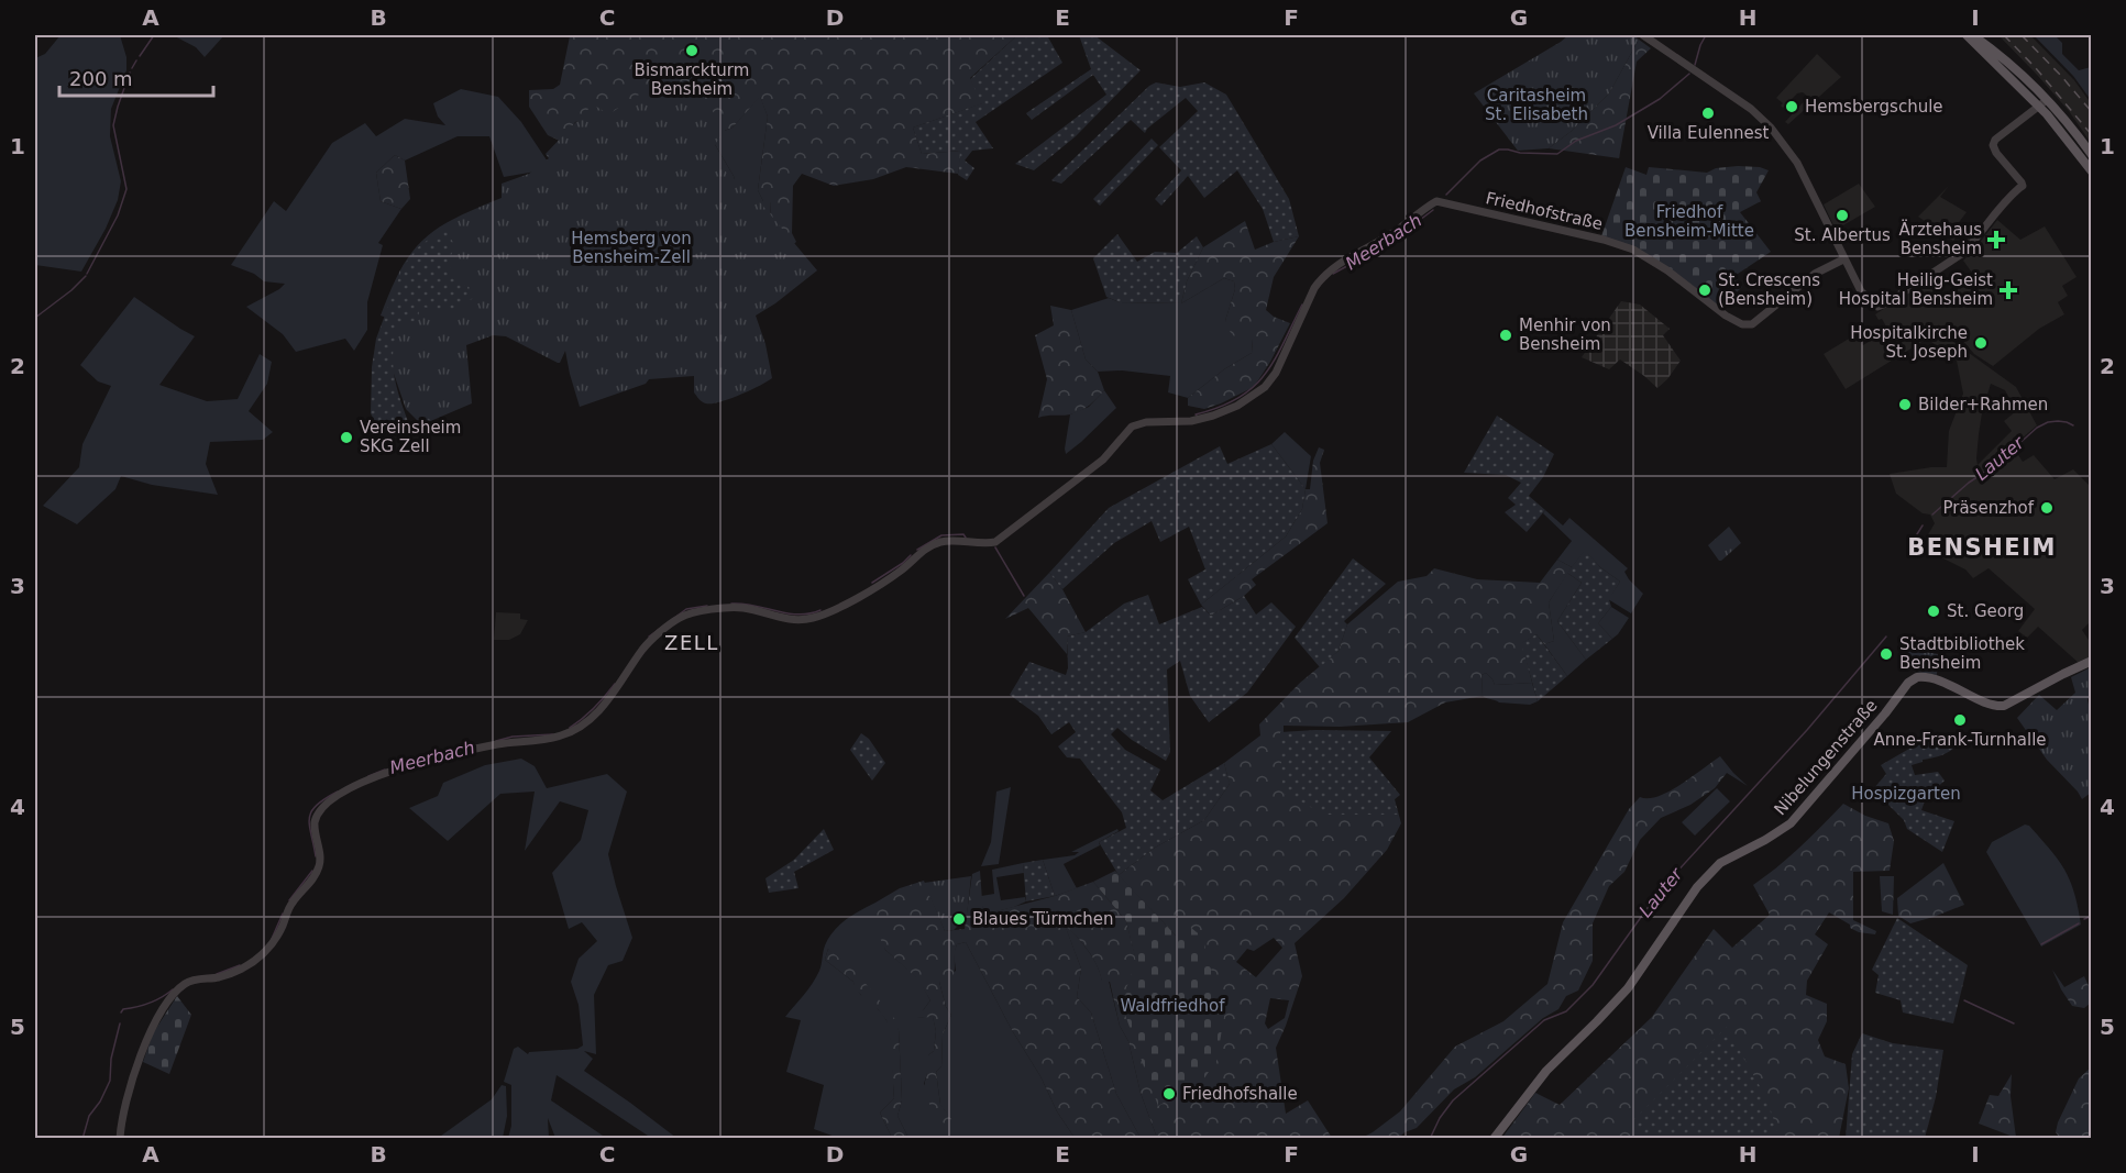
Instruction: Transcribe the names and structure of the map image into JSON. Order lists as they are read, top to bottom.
{
  "streets": {
    "main road": ["Nibelungenstraße"],
    "street": ["Friedhofstraße"]
  },
  "districts": ["BENSHEIM", "ZELL"],
  "water": ["Meerbach", "Lauter"],
  "parks": [
    "Caritasheim St. Elisabeth",
    "Friedhof Bensheim-Mitte",
    "Hemsberg von Bensheim-Zell",
    "Hospizgarten",
    "Waldfriedhof"
  ],
  "places": {
    "other": [
      "Bismarckturm Bensheim",
      "Hemsbergschule",
      "Villa Eulennest",
      "St. Albertus",
      "St. Crescens (Bensheim)",
      "Menhir von Bensheim",
      "Hospitalkirche St. Joseph",
      "Bilder+Rahmen",
      "Vereinsheim SKG Zell",
      "Präsenzhof",
      "St. Georg",
      "Stadtbibliothek Bensheim",
      "Anne-Frank-Turnhalle",
      "Blaues Türmchen",
      "Friedhofshalle"
    ],
    "health": ["Ärztehaus Bensheim", "Heilig-Geist Hospital Bensheim"]
  },
  "scale_bar": "200 m",
  "grid": {
    "columns": [
      "A",
      "B",
      "C",
      "D",
      "E",
      "F",
      "G",
      "H",
      "I"
    ],
    "rows": [
      "1",
      "2",
      "3",
      "4",
      "5"
    ]
  }
}
